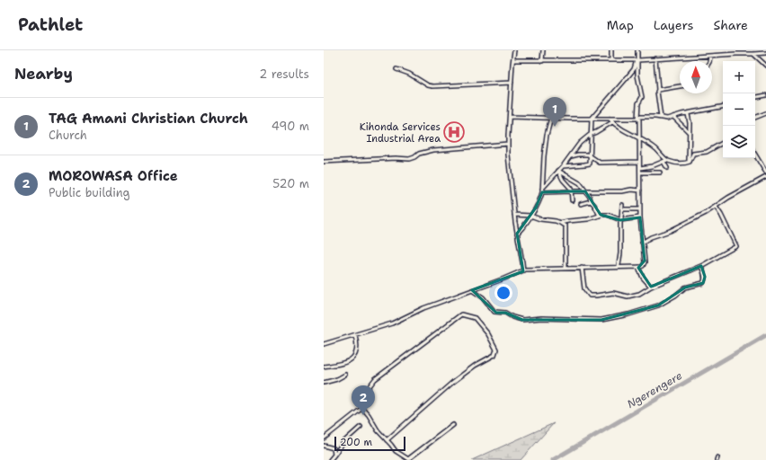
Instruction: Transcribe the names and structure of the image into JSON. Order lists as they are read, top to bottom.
{
  "water": ["Ngerengere"],
  "places": {
    "hospital": ["Kihonda Services Industrial Area"]
  },
  "scale_bar": "200 m",
  "north": "top",
  "page": {
    "header": "Pathlet",
    "nav": ["Map", "Layers", "Share"],
    "heading": ["Nearby", "2 results"],
    "map_buttons": ["+", "−"],
    "list": [
      {
        "mark": "1",
        "name": "TAG Amani Christian Church",
        "note": "Church",
        "value": "490 m"
      },
      {
        "mark": "2",
        "name": "MOROWASA Office",
        "note": "Public building",
        "value": "520 m"
      }
    ],
    "pins": ["1", "2"],
    "scale": "200 m"
  }
}
